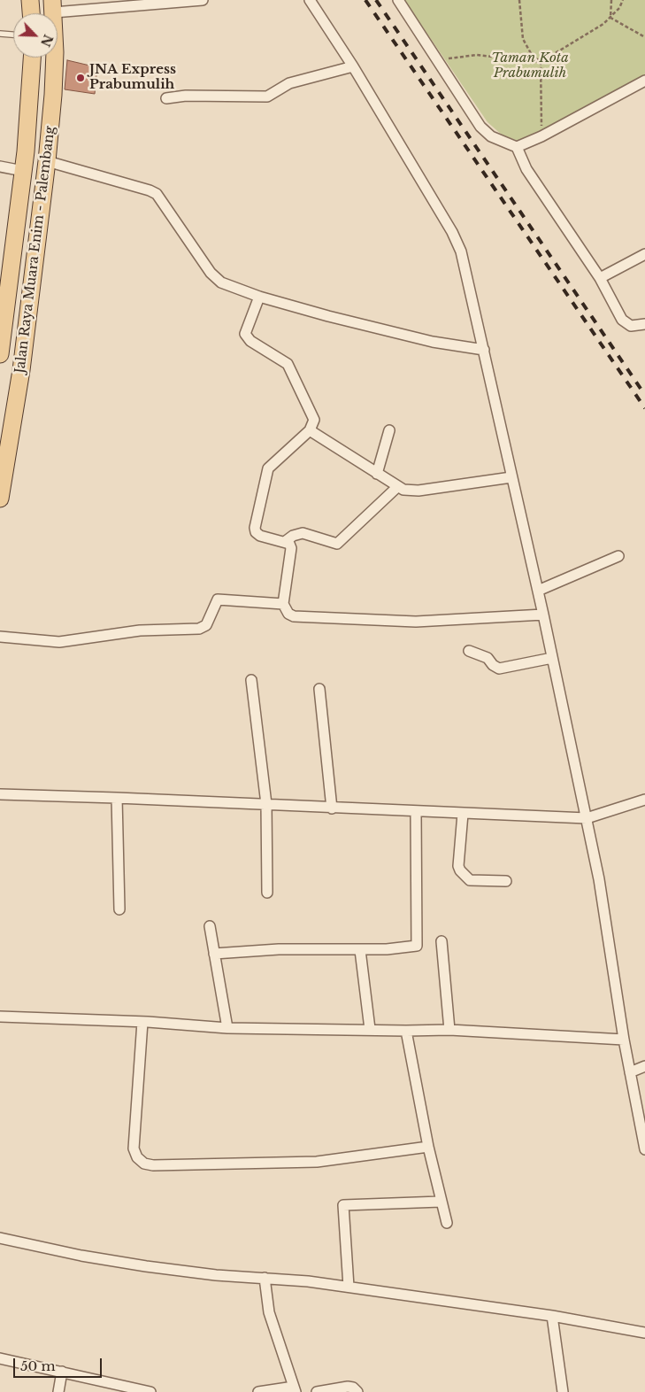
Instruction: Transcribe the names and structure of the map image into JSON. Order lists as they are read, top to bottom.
{
  "streets": {
    "main road": ["Jalan Raya Muara Enim - Palembang"]
  },
  "parks": ["Taman Kota Prabumulih"],
  "places": ["JNA Express Prabumulih"],
  "scale_bar": "50 m",
  "north": "bottom right"
}
